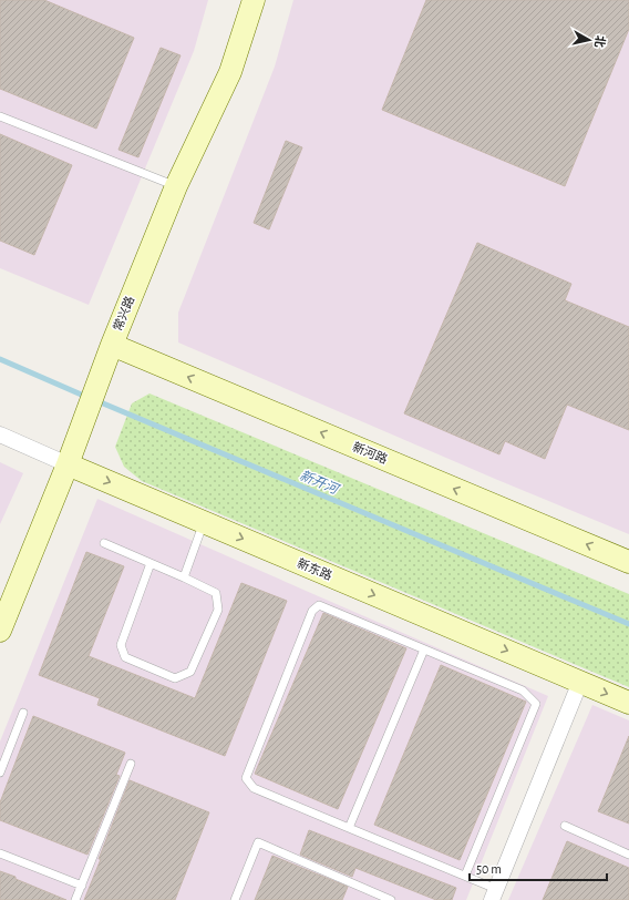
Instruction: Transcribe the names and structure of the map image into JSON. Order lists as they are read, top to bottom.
{
  "streets": {
    "street": ["常兴路", "新河路", "新东路"]
  },
  "crossings": [
    ["常兴路", "新河路"],
    ["常兴路", "新东路"]
  ],
  "one_way": ["新河路", "新东路"],
  "water": ["新开河"],
  "scale_bar": "50 m",
  "north": "right"
}
